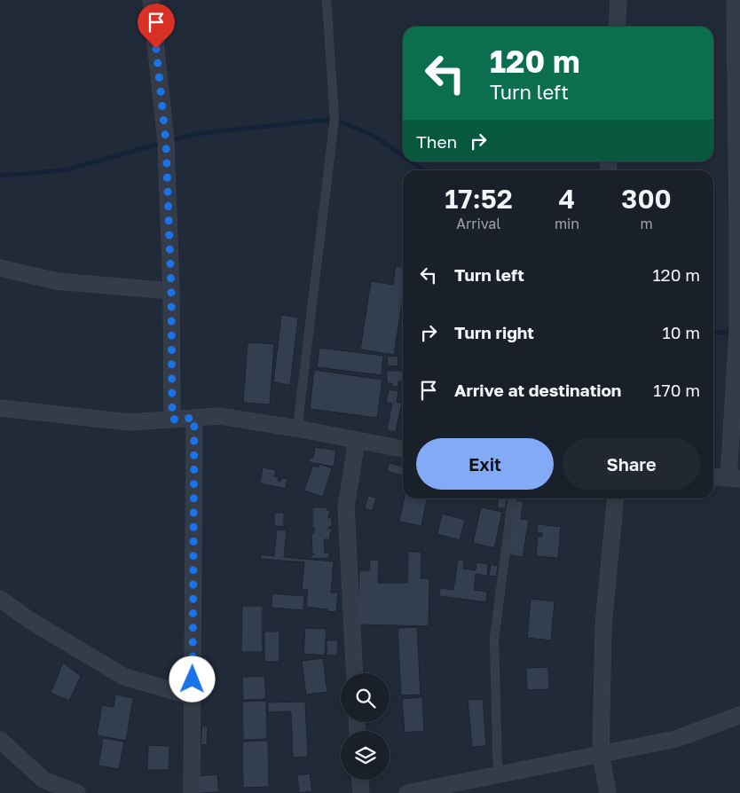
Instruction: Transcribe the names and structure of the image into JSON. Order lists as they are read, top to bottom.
{
  "page": {
    "turn": ["120 m", "Turn left"],
    "then": "Then",
    "eta": [
      "17:52",
      "Arrival",
      "4",
      "min",
      "300",
      "m"
    ],
    "list": [
      {
        "name": "Turn left",
        "value": "120 m"
      },
      {
        "name": "Turn right",
        "value": "10 m"
      },
      {
        "name": "Arrive at destination",
        "value": "170 m"
      }
    ],
    "buttons": ["Exit", "Share"]
  }
}
